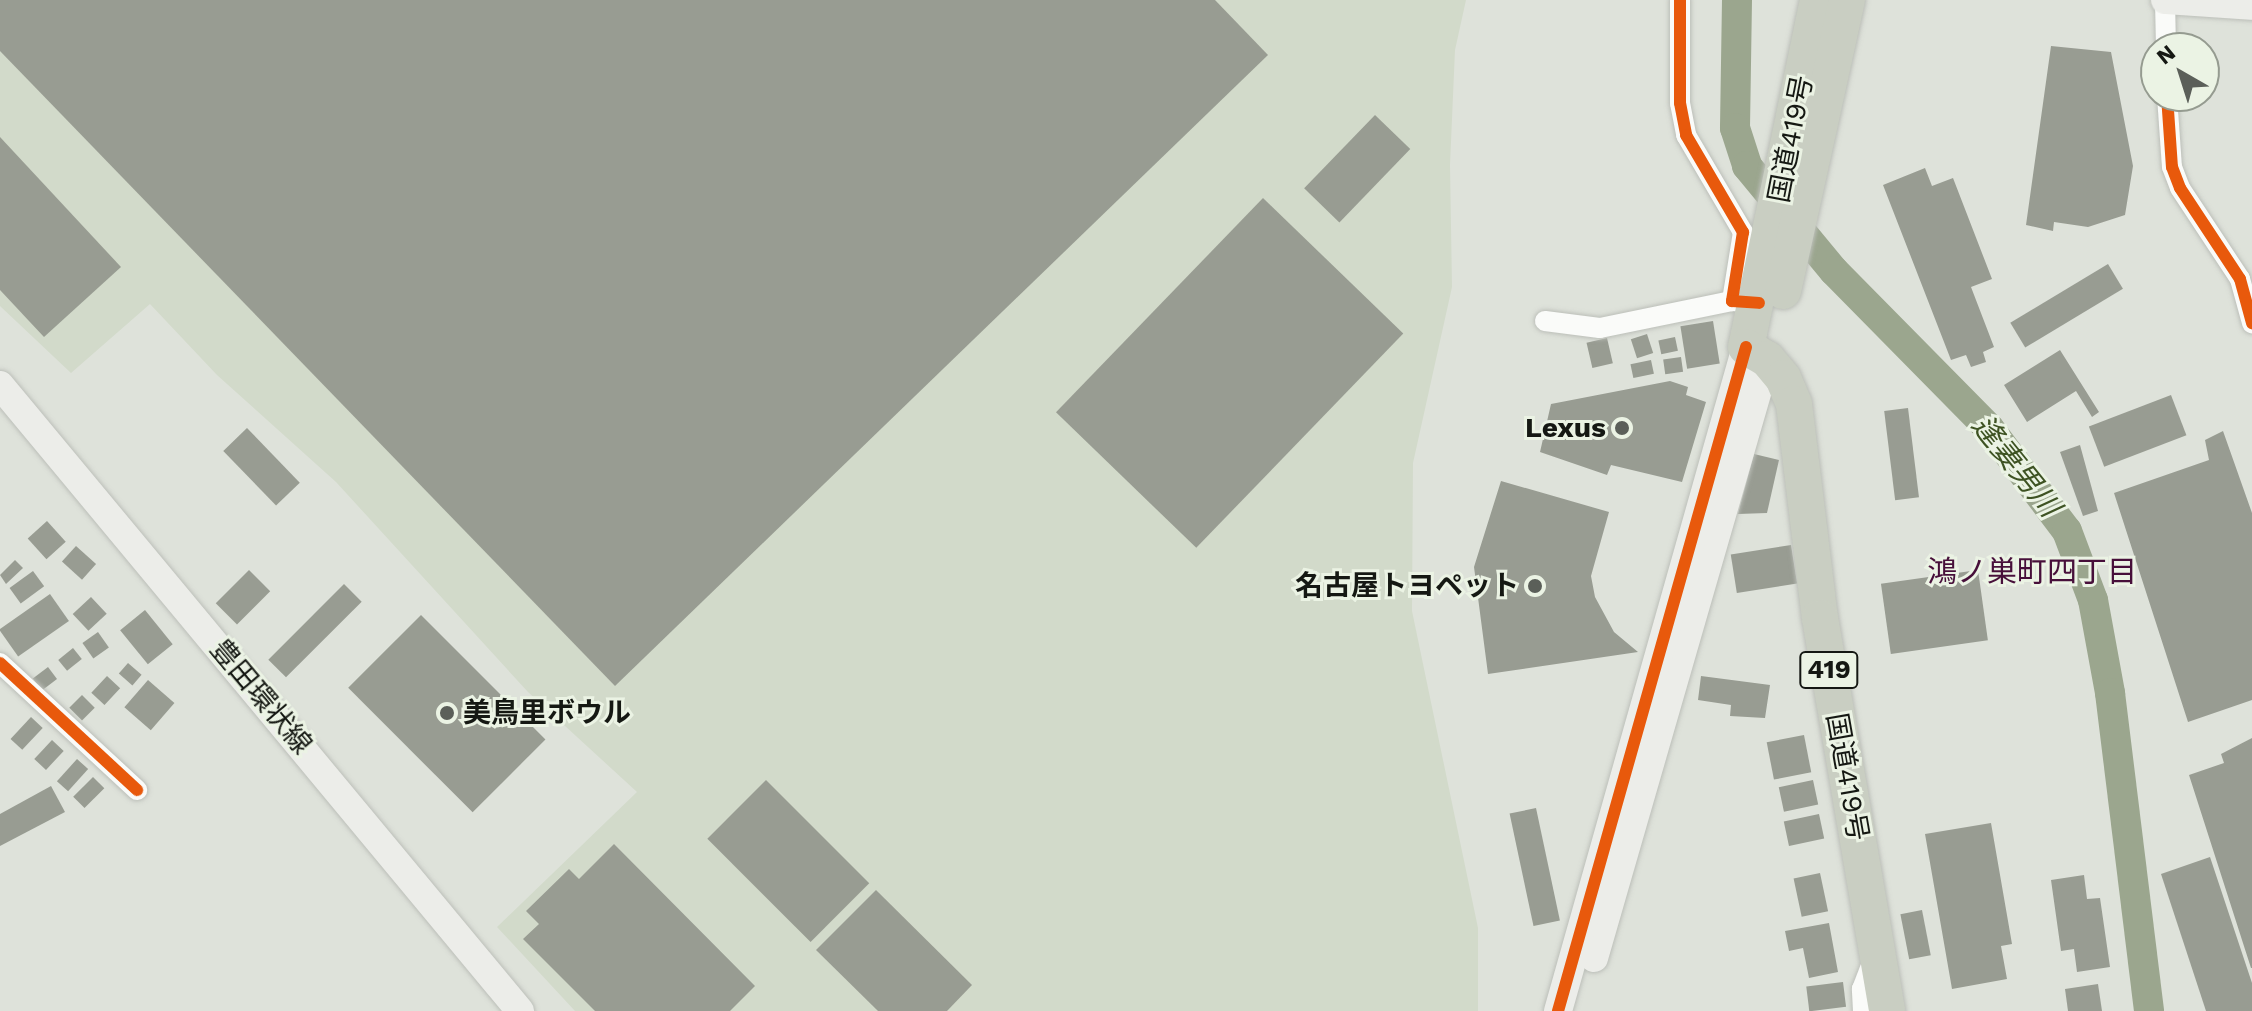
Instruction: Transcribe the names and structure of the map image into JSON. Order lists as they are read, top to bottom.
{
  "streets": {
    "highway": ["国道419号", "419"],
    "street": ["豊田環状線"]
  },
  "districts": ["鴻ノ巣町四丁目"],
  "water": ["逢妻男川"],
  "places": ["Lexus", "名古屋トヨペット", "美鳥里ボウル"],
  "north": "top left"
}
